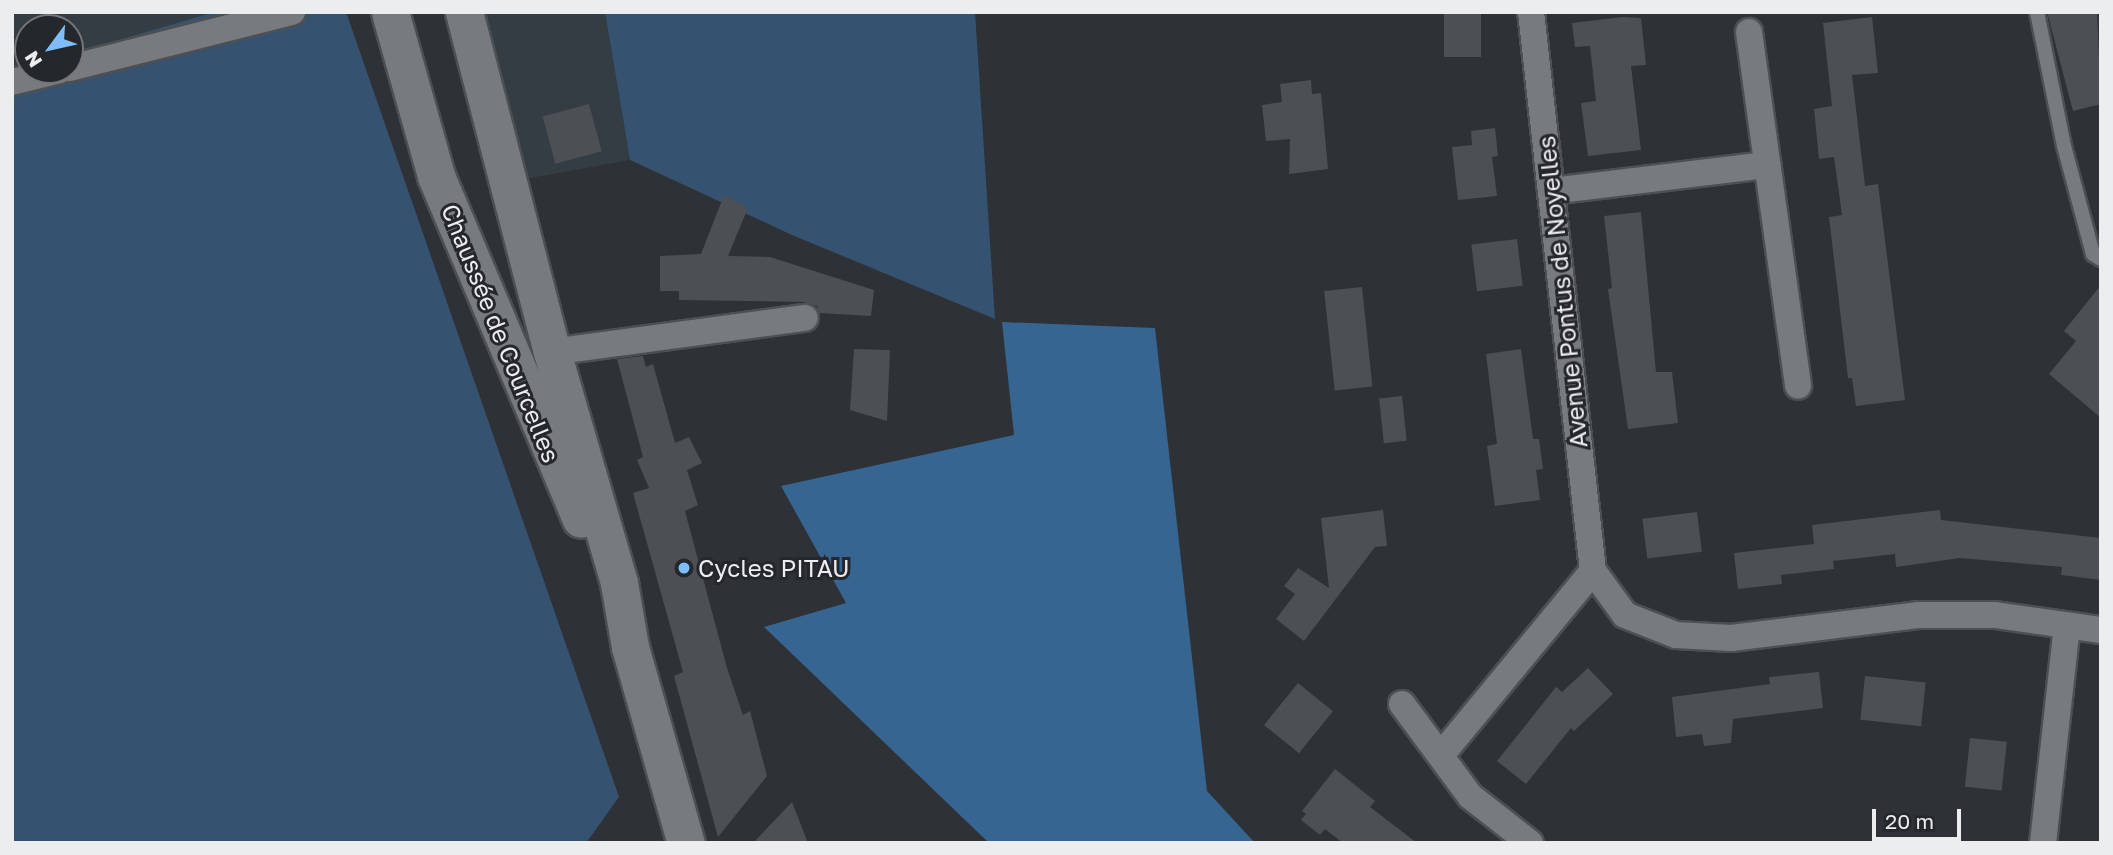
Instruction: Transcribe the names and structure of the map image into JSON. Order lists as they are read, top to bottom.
{
  "streets": {
    "main road": ["Chaussée de Courcelles"],
    "street": ["Avenue Pontus de Noyelles"]
  },
  "places": ["Cycles PITAU"],
  "scale_bar": "20 m",
  "north": "bottom left"
}
